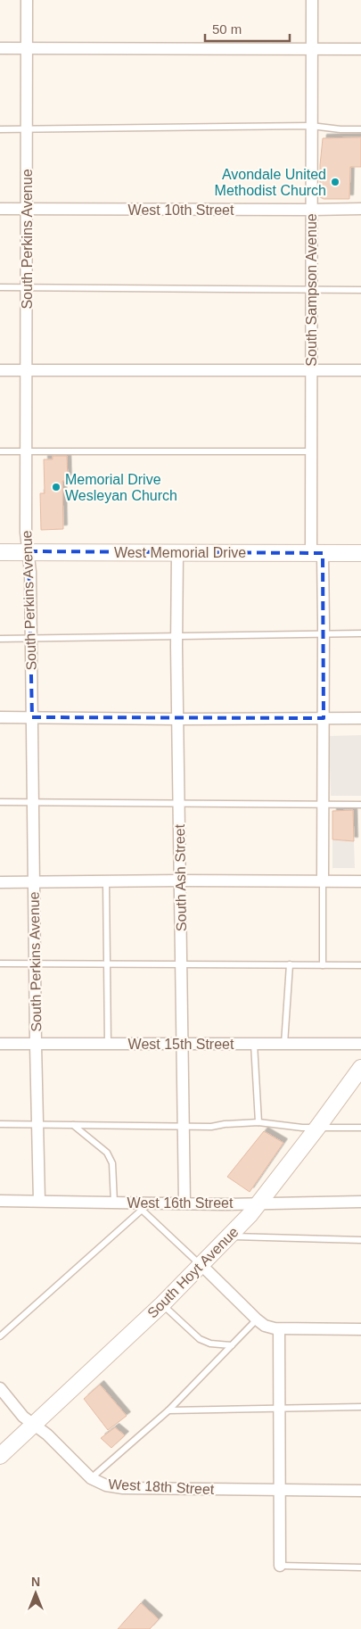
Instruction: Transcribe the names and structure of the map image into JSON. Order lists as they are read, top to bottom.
{
  "streets": {
    "main road": ["West Memorial Drive", "South Hoyt Avenue"],
    "street": [
      "West 10th Street",
      "South Perkins Avenue",
      "South Sampson Avenue",
      "South Ash Street",
      "West 15th Street",
      "West 16th Street",
      "West 18th Street"
    ]
  },
  "crossings": [
    ["West 10th Street", "South Perkins Avenue"],
    ["West 10th Street", "South Sampson Avenue"],
    ["South Perkins Avenue", "West Memorial Drive"],
    ["South Perkins Avenue", "West 15th Street"],
    ["South Perkins Avenue", "West 16th Street"],
    ["South Sampson Avenue", "West Memorial Drive"],
    ["West Memorial Drive", "South Ash Street"],
    ["South Ash Street", "West 15th Street"],
    ["South Ash Street", "West 16th Street"],
    ["West 16th Street", "South Hoyt Avenue"],
    ["South Hoyt Avenue", "West 18th Street"]
  ],
  "places": ["Avondale United Methodist Church", "Memorial Drive Wesleyan Church"],
  "scale_bar": "50 m",
  "north": "top"
}
